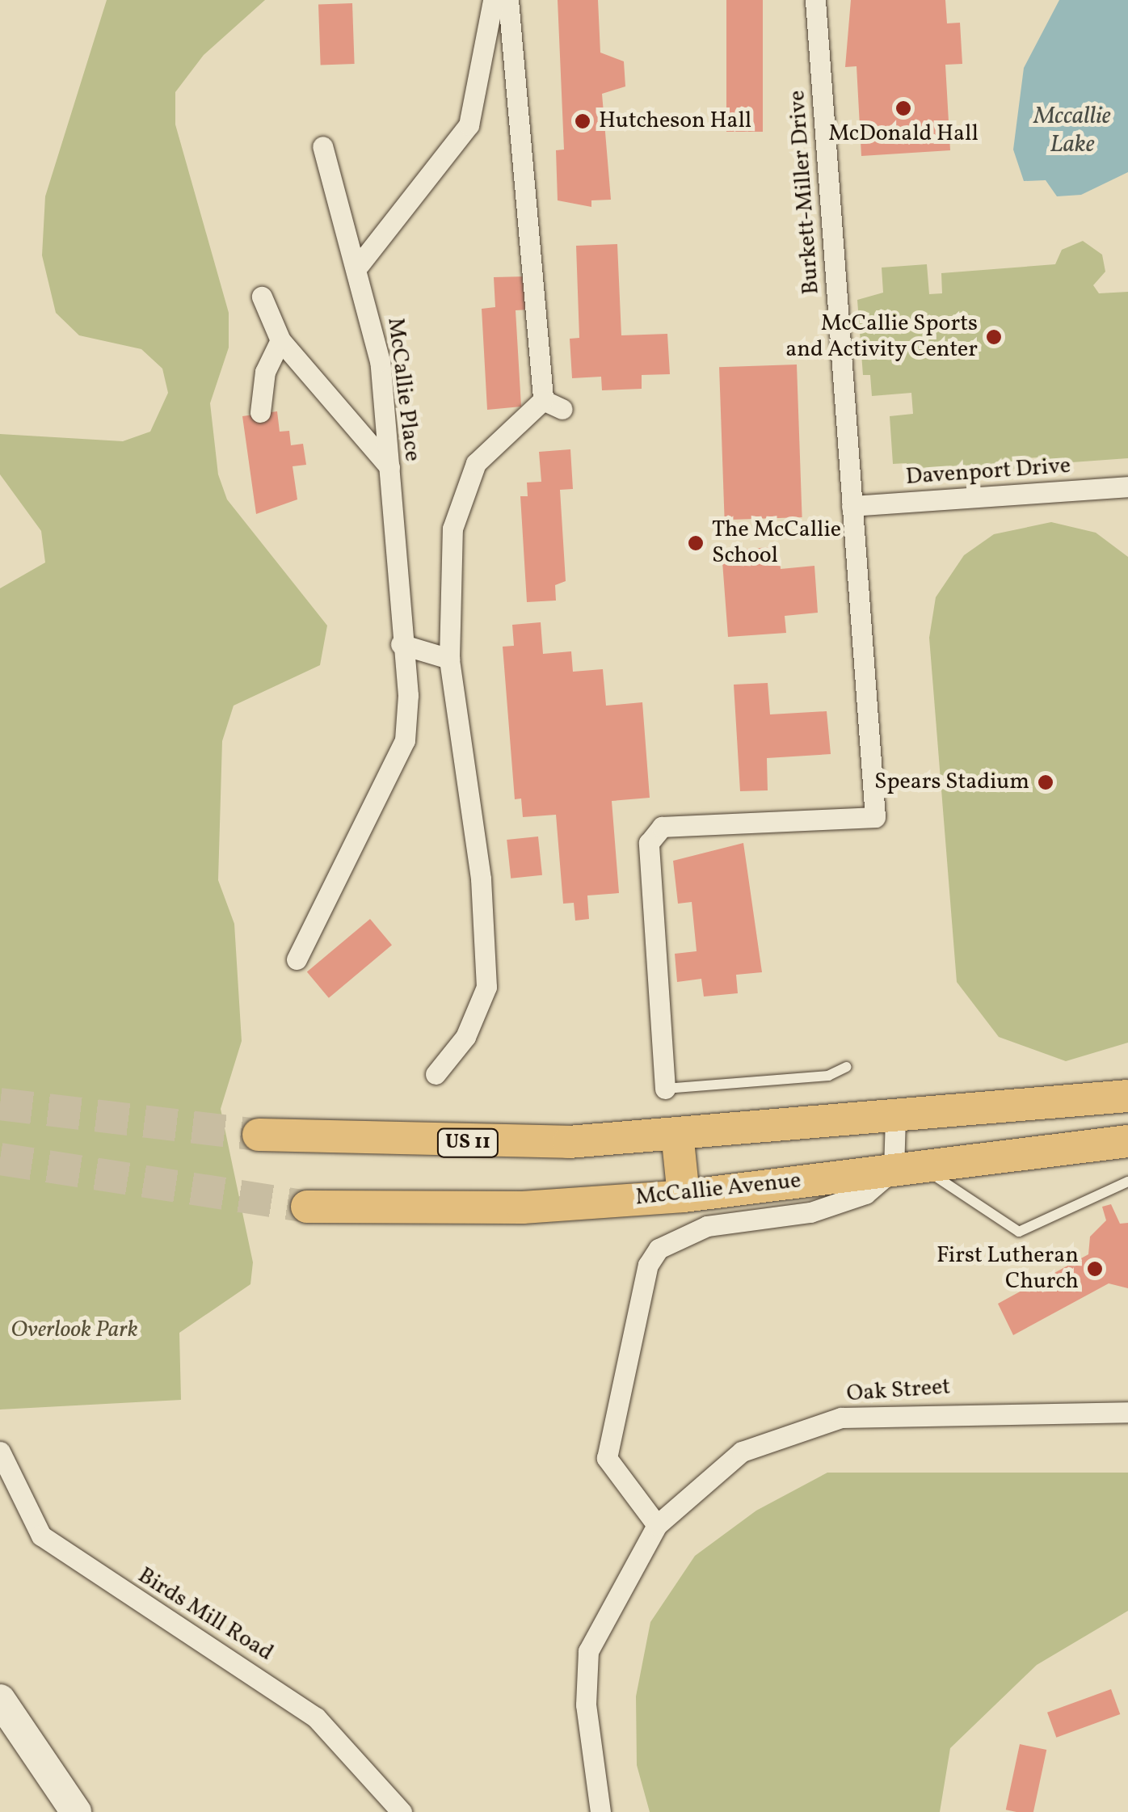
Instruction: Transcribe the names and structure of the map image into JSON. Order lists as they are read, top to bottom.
{
  "streets": {
    "main road": ["US 11", "McCallie Avenue"],
    "street": [
      "Burkett-Miller Drive",
      "McCallie Place",
      "Davenport Drive",
      "Oak Street",
      "Birds Mill Road"
    ]
  },
  "crossings": [
    ["Burkett-Miller Drive", "Davenport Drive"]
  ],
  "water": ["Mccallie Lake"],
  "parks": ["Overlook Park"],
  "places": [
    "McDonald Hall",
    "Hutcheson Hall",
    "McCallie Sports and Activity Center",
    "The McCallie School",
    "Spears Stadium",
    "First Lutheran Church"
  ]
}
